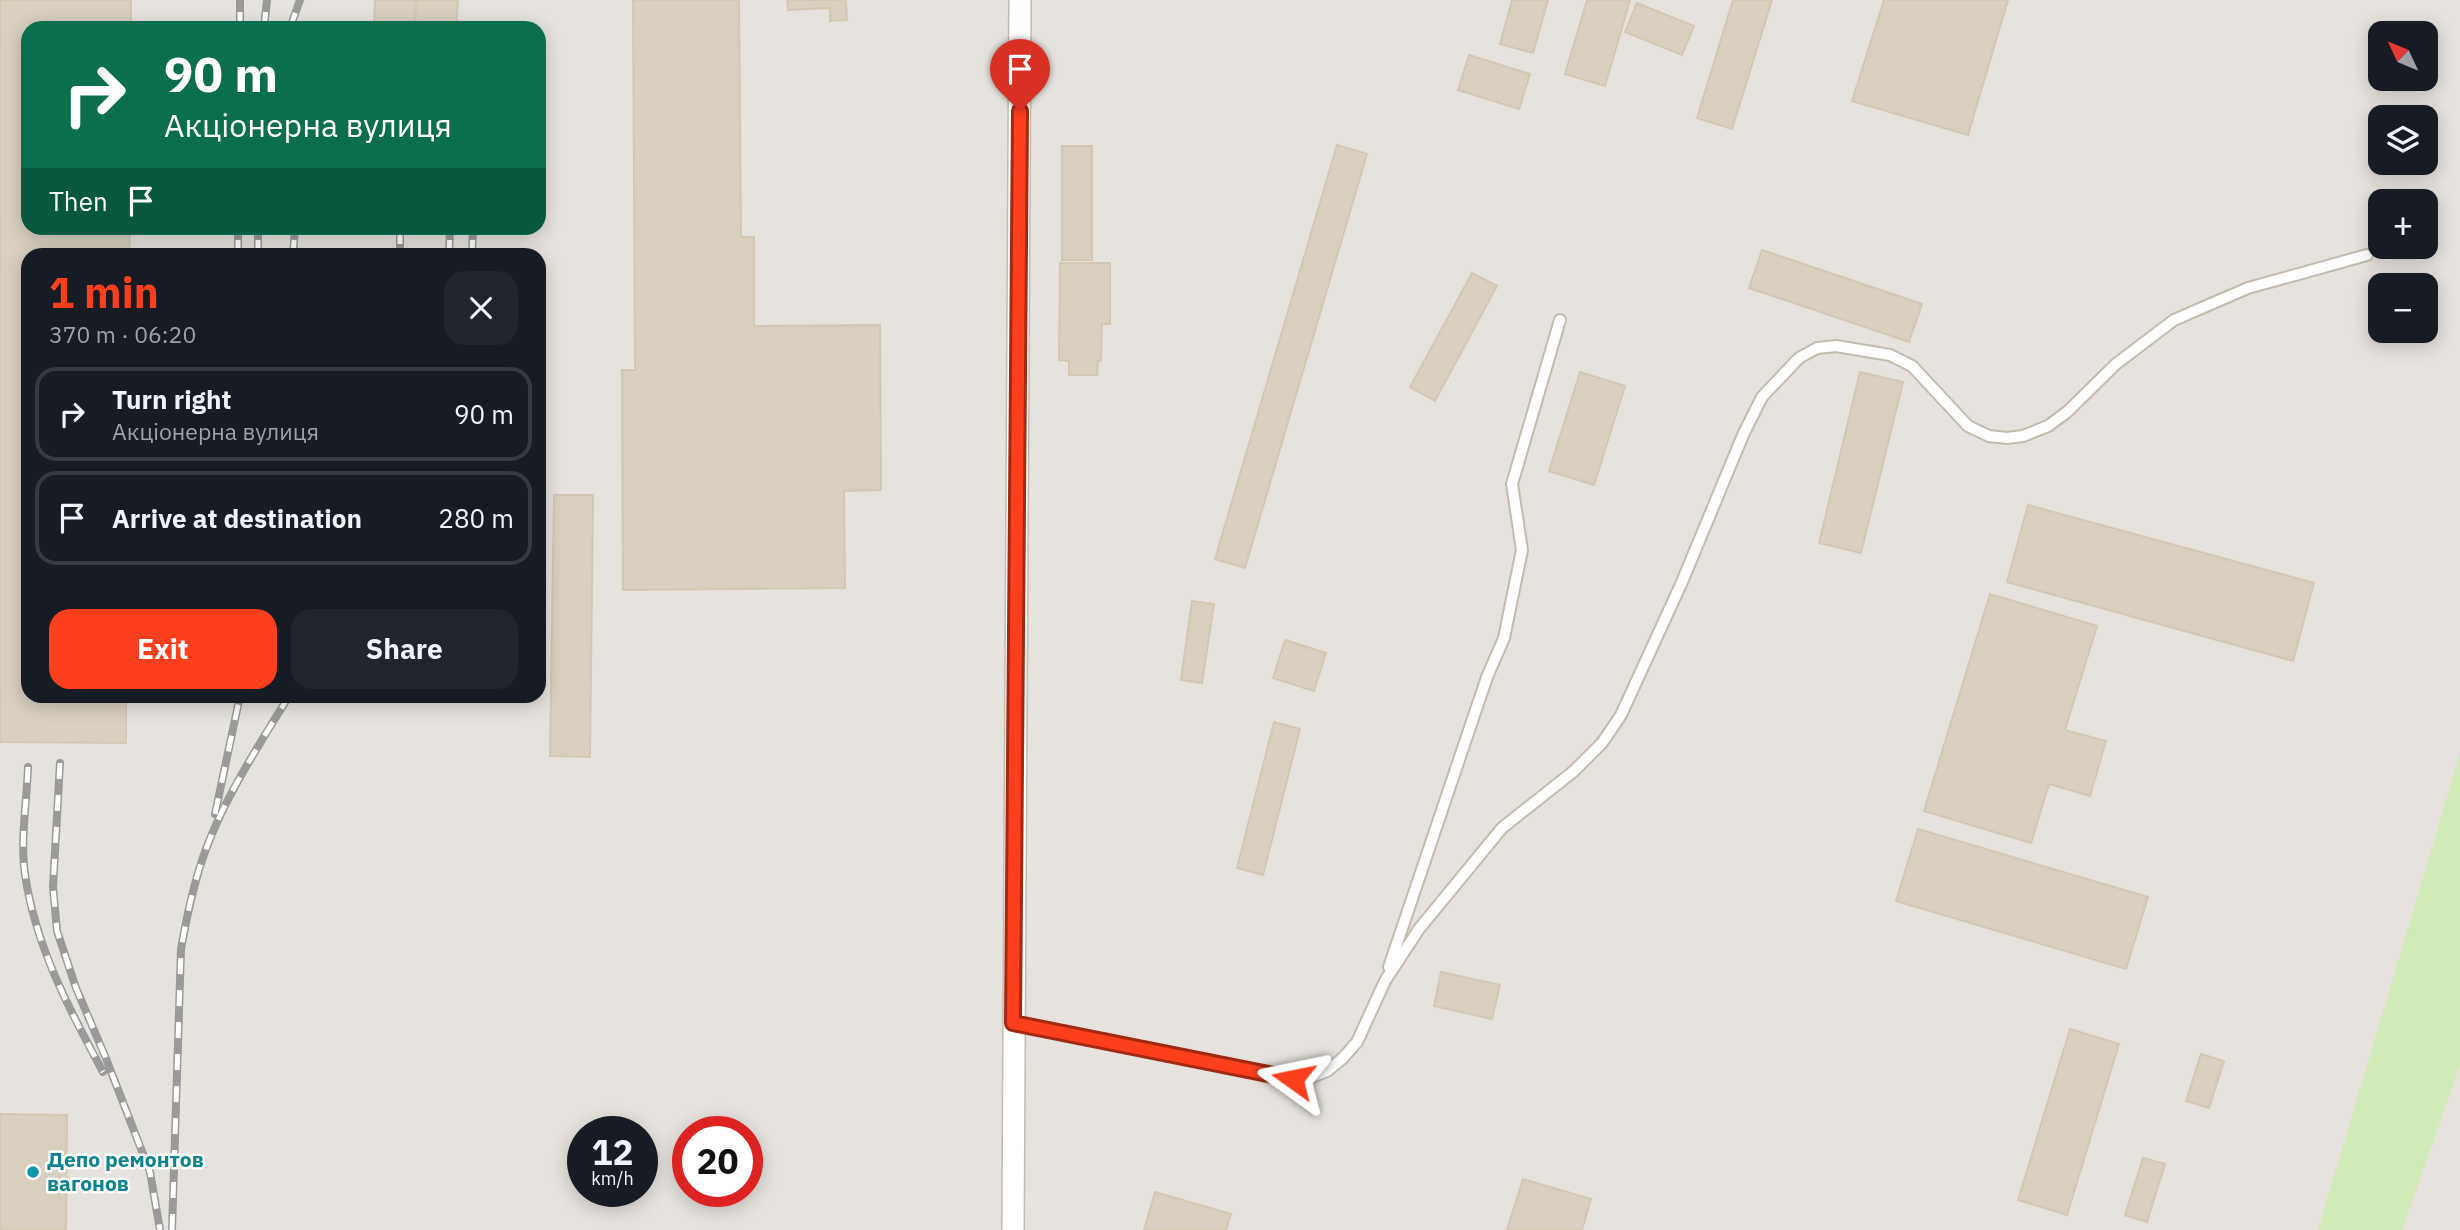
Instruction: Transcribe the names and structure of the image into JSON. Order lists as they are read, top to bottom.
{
  "places": ["Депо ремонтов вагонов"],
  "north": "top left",
  "page": {
    "map_buttons": ["+", "−"],
    "turn": ["90 m", "Акціонерна вулиця"],
    "then": "Then",
    "heading": ["1 min", "370 m · 06:20"],
    "list": [
      {
        "name": "Turn right",
        "note": "Акціонерна вулиця",
        "value": "90 m"
      },
      {
        "name": "Arrive at destination",
        "value": "280 m"
      }
    ],
    "buttons": ["Exit", "Share"],
    "speed": "12 km/h",
    "limit": "20"
  }
}
